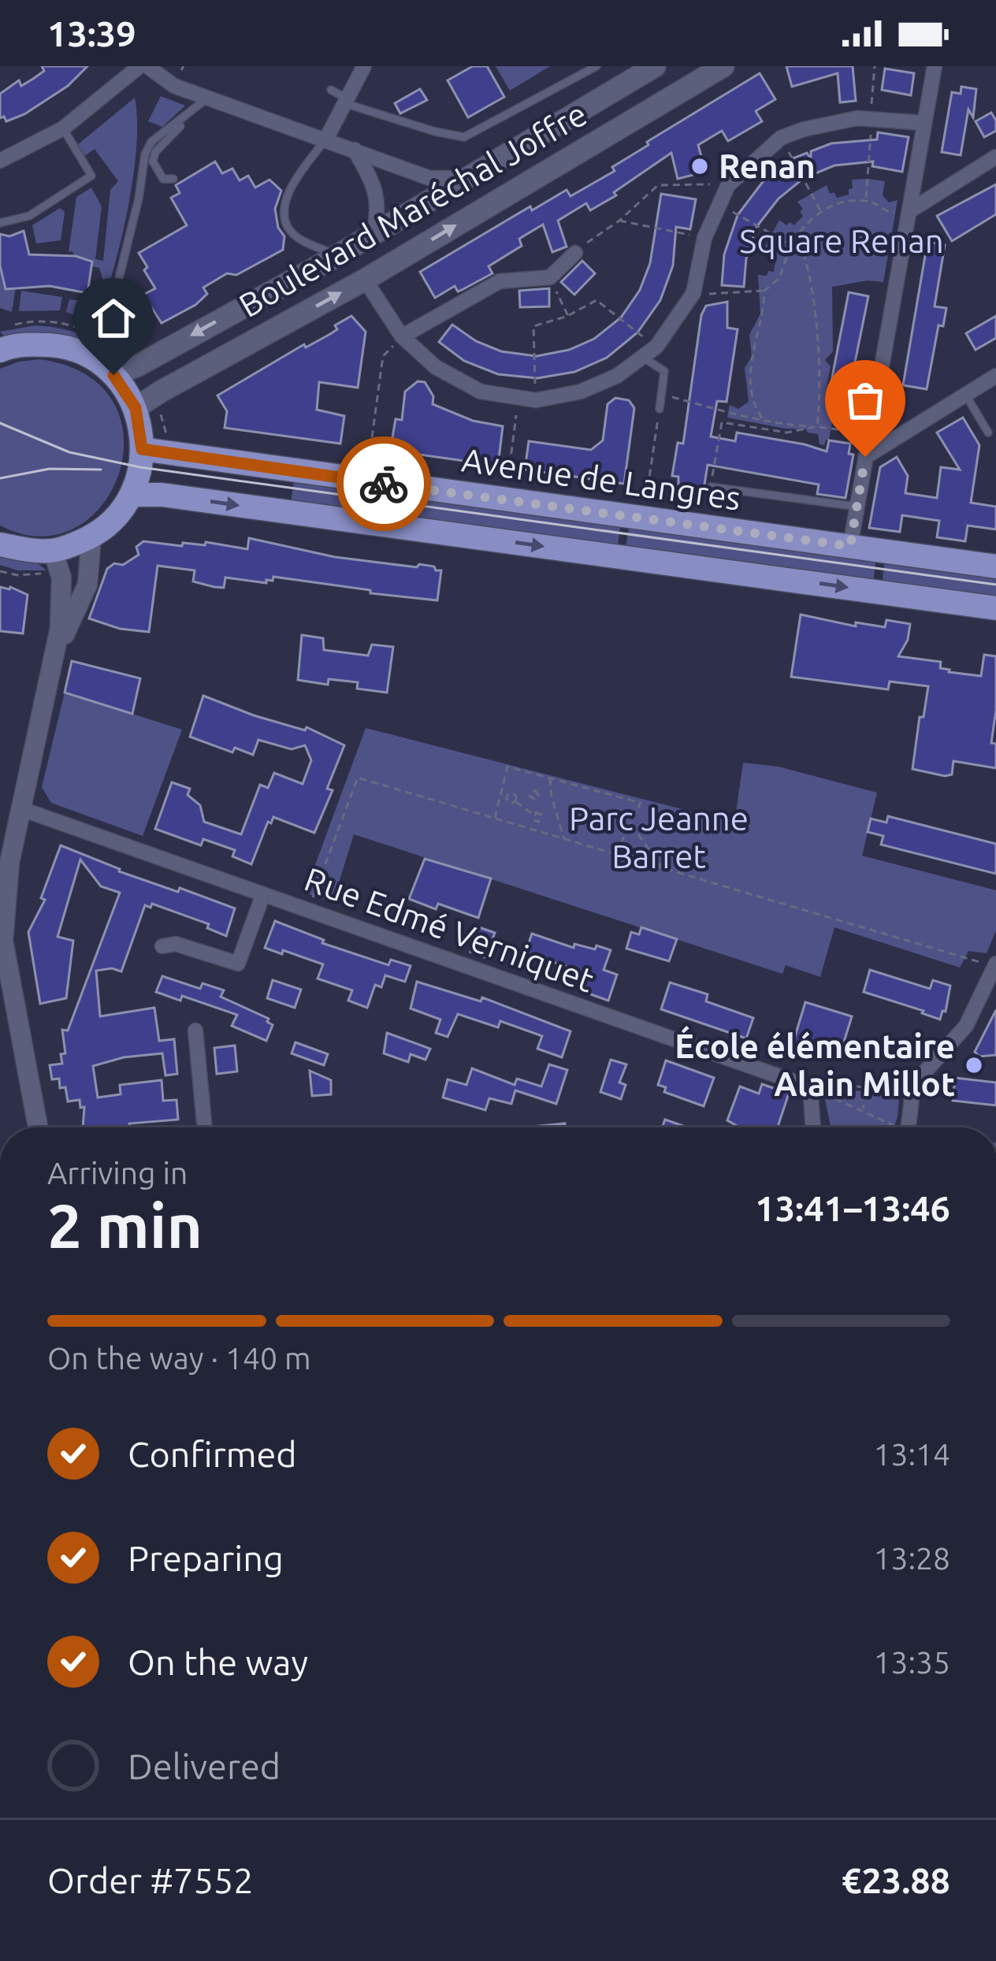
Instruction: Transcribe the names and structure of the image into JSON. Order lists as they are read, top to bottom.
{
  "streets": {
    "main road": ["Boulevard Maréchal Joffre", "Avenue de Langres"],
    "street": ["Rue Edmé Verniquet"]
  },
  "parks": ["Square Renan", "Parc Jeanne Barret"],
  "places": ["Renan", "École élémentaire Alain Millot"],
  "page": {
    "status": "13:39",
    "heading": ["2 min", "Arriving in", "13:41–13:46"],
    "panel": ["Order #7552", "€23.88"],
    "bar": "On the way · 140 m",
    "list": [
      ["Confirmed", "13:14"],
      ["Preparing", "13:28"],
      ["On the way", "13:35"],
      "Delivered"
    ]
  }
}
